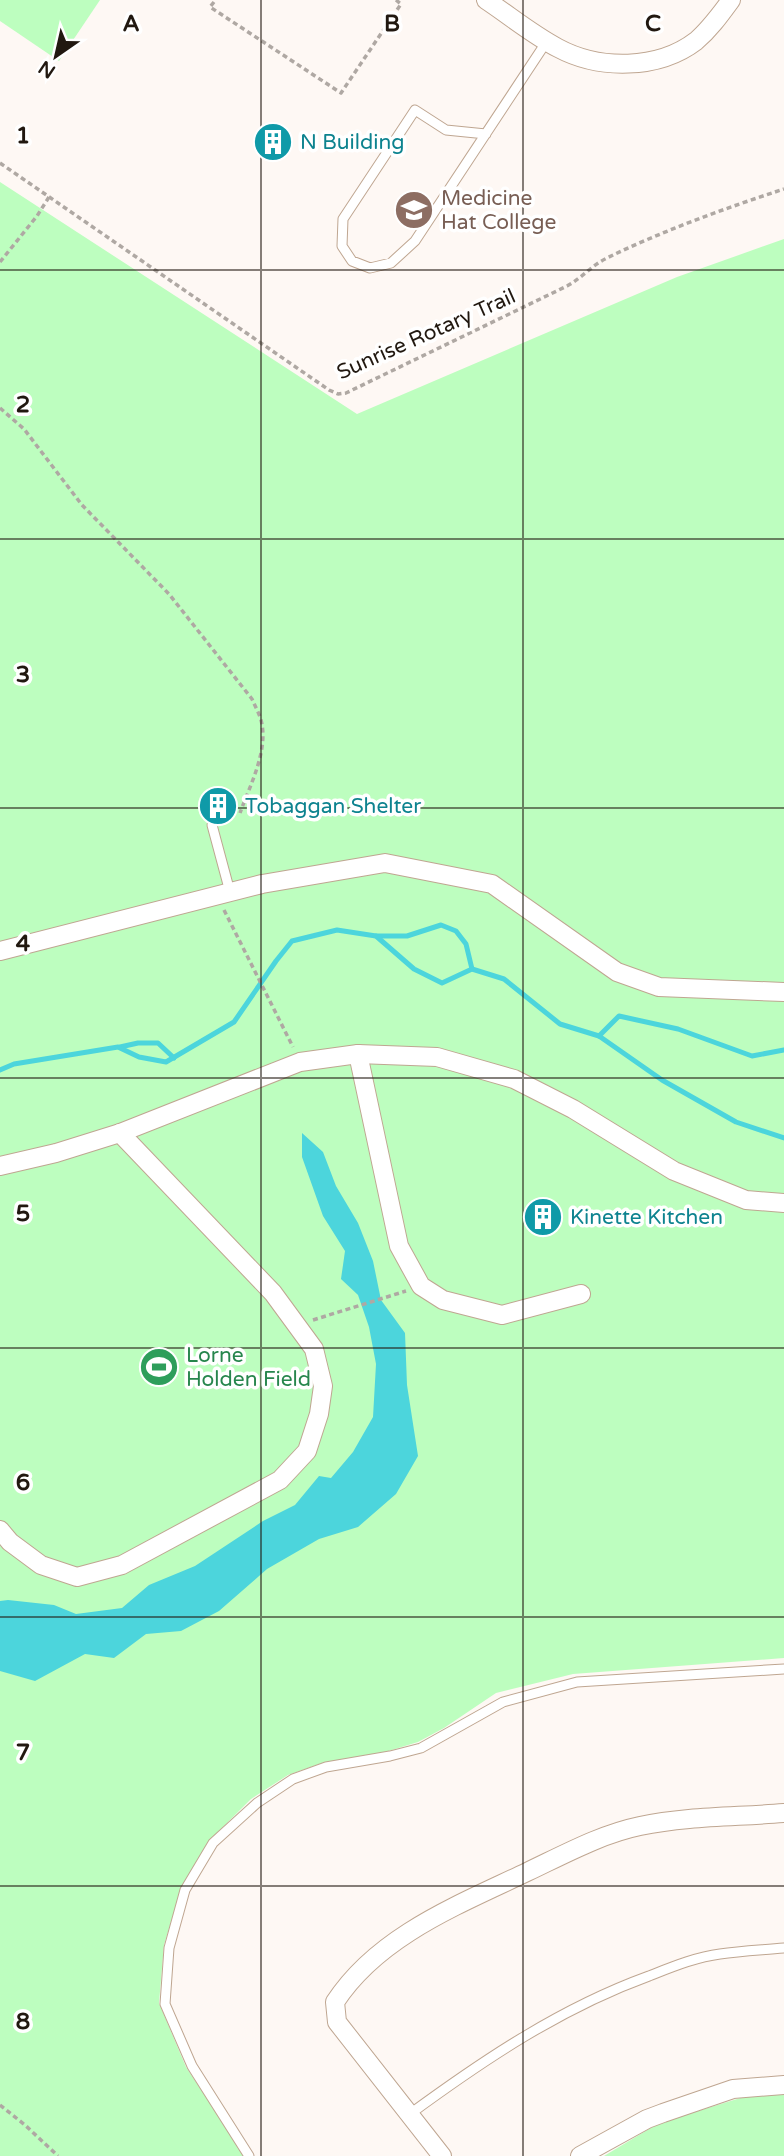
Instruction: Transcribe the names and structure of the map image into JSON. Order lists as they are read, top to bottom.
{
  "streets": {
    "path": ["Sunrise Rotary Trail"]
  },
  "places": {
    "building": ["N Building", "Tobaggan Shelter", "Kinette Kitchen"],
    "school or university": ["Medicine Hat College"],
    "sports": ["Lorne Holden Field"]
  },
  "north": "bottom left",
  "grid": {
    "columns": ["A", "B", "C"],
    "rows": [
      "1",
      "2",
      "3",
      "4",
      "5",
      "6",
      "7",
      "8"
    ]
  }
}
